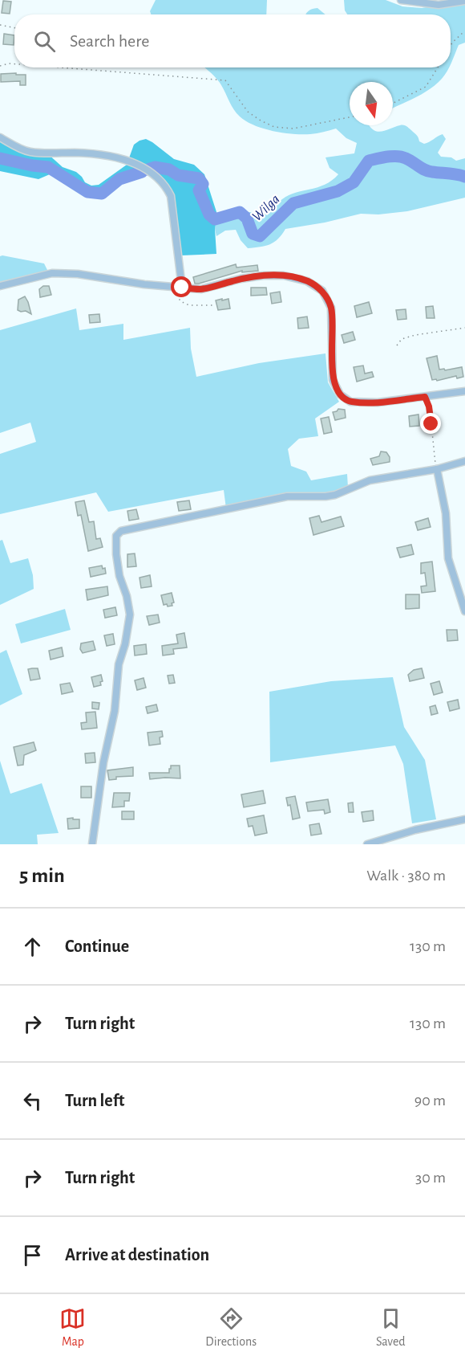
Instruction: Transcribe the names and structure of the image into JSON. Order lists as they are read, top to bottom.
{
  "water": ["Wilga"],
  "north": "bottom",
  "page": {
    "search": "Search here",
    "heading": ["5 min", "Walk · 380 m"],
    "list": [
      ["Continue", "130 m"],
      ["Turn right", "130 m"],
      ["Turn left", "90 m"],
      ["Turn right", "30 m"],
      "Arrive at destination"
    ],
    "nav": ["Map", "Directions", "Saved"]
  }
}
